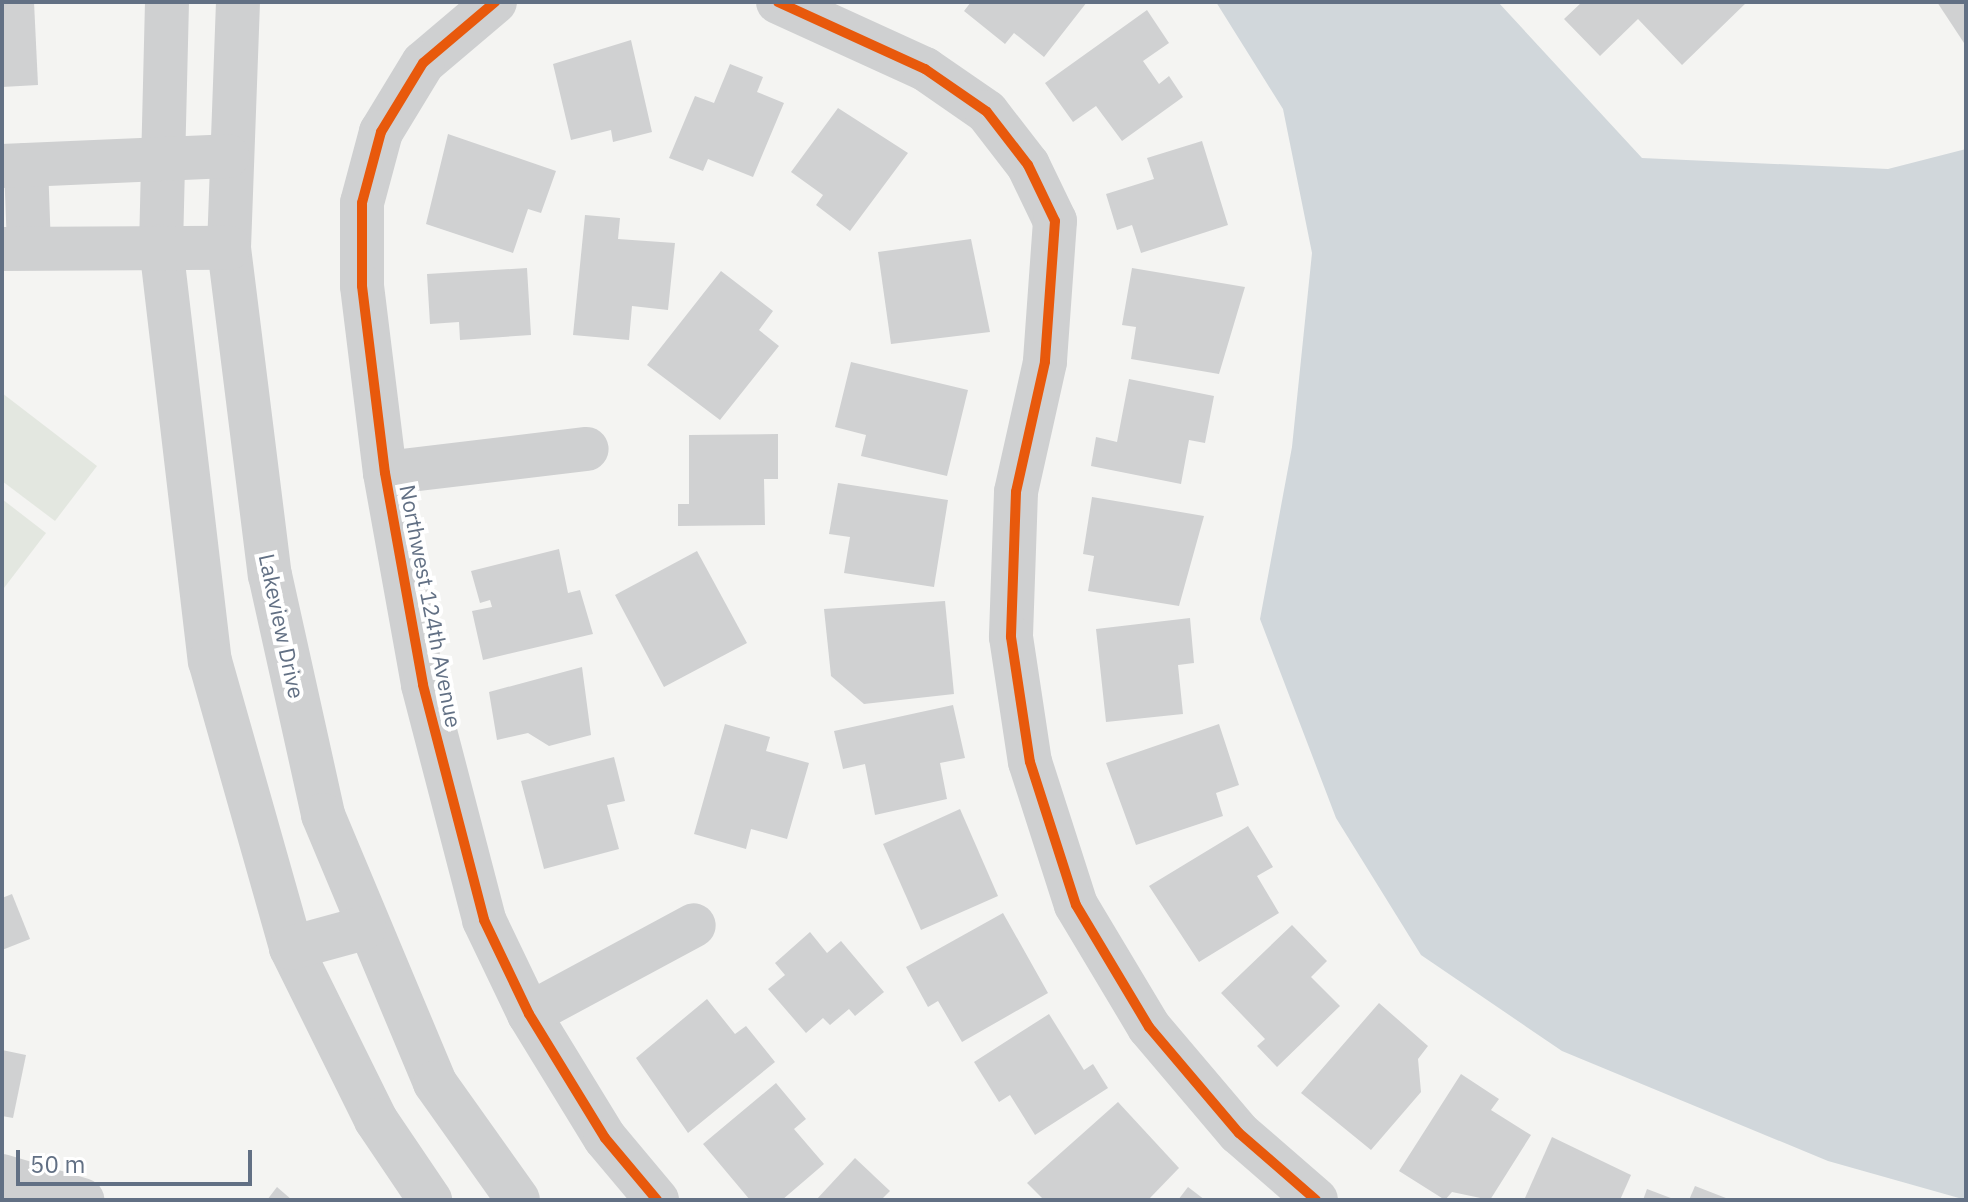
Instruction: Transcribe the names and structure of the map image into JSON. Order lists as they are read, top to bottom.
{
  "streets": {
    "street": ["Northwest 124th Avenue", "Lakeview Drive"]
  },
  "scale_bar": "50 m"
}
